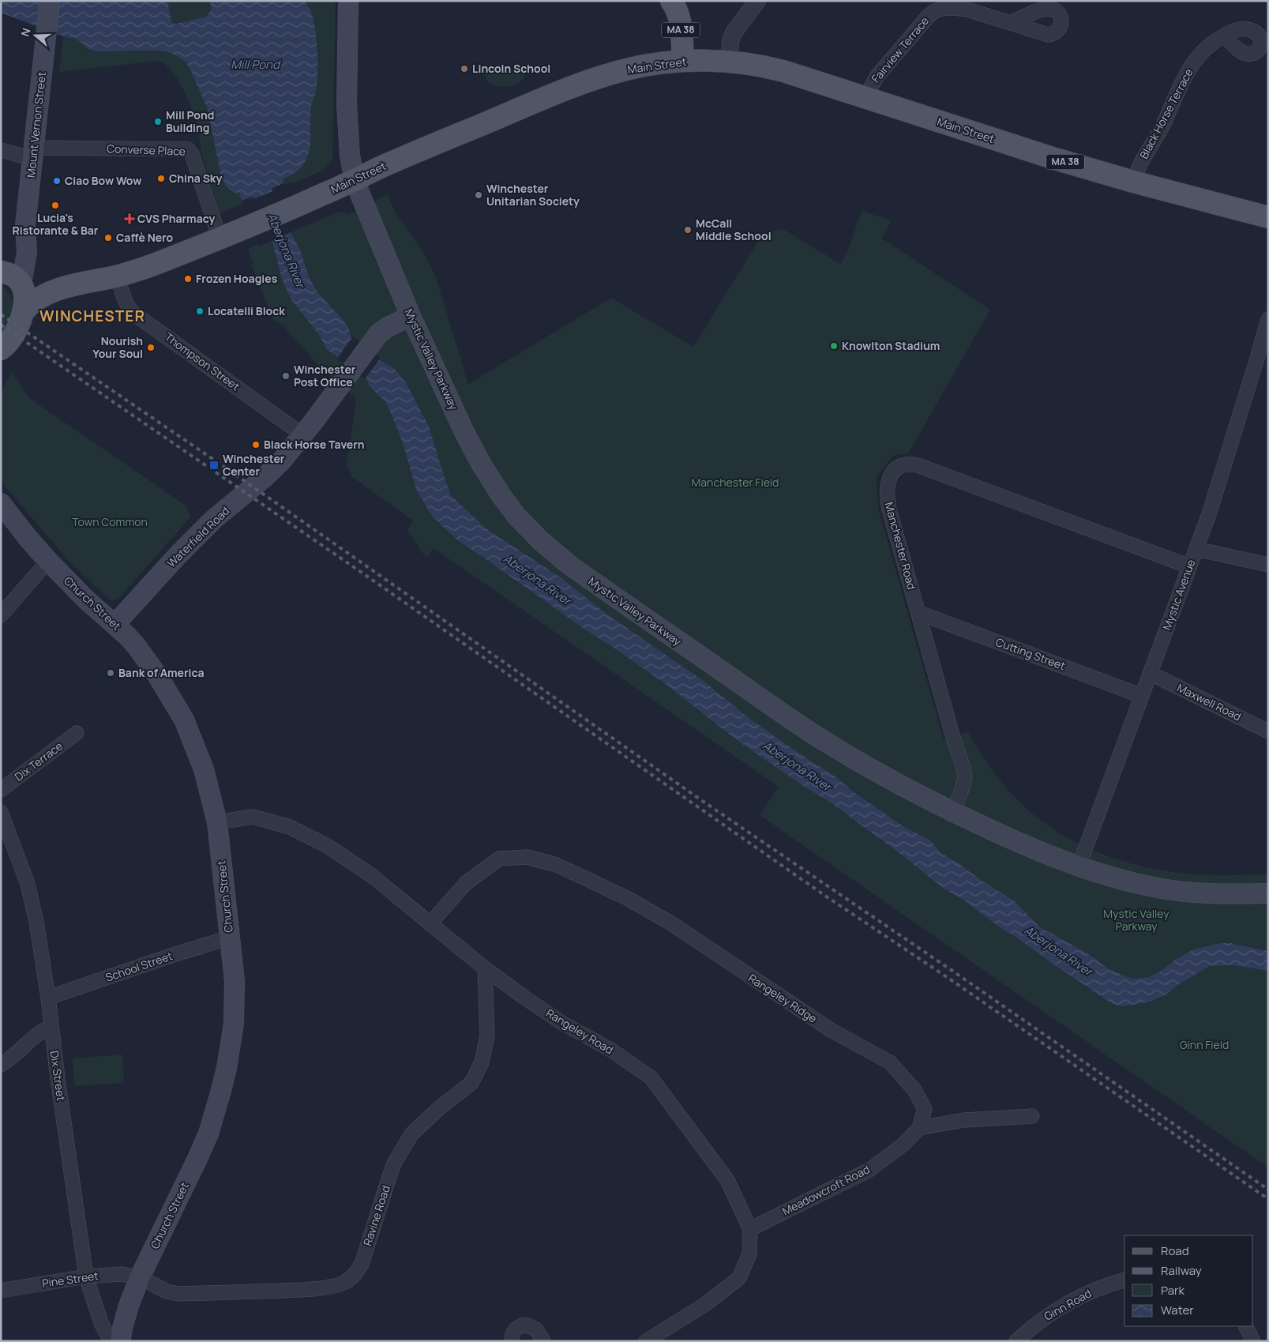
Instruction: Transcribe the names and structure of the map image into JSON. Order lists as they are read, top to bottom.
{
  "streets": {
    "main road": [
      "MA 38",
      "Main Street",
      "Mount Vernon Street",
      "Mystic Valley Parkway",
      "Waterfield Road",
      "Church Street"
    ],
    "street": [
      "Fairview Terrace",
      "Black Horse Terrace",
      "Converse Place",
      "Thompson Street",
      "Manchester Road",
      "Mystic Avenue",
      "Cutting Street",
      "Maxwell Road",
      "Dix Terrace",
      "School Street",
      "Rangeley Ridge",
      "Rangeley Road",
      "Dix Street",
      "Meadowcroft Road",
      "Ravine Road",
      "Pine Street",
      "Ginn Road"
    ]
  },
  "crossings": [
    ["MA 38", "Main Street"],
    ["Fairview Terrace", "Main Street"],
    ["Main Street", "Black Horse Terrace"],
    ["Main Street", "Mount Vernon Street"],
    ["Main Street", "Converse Place"],
    ["Main Street", "Mystic Valley Parkway"],
    ["Main Street", "Thompson Street"],
    ["Mount Vernon Street", "Converse Place"],
    ["Mystic Valley Parkway", "Waterfield Road"],
    ["Mystic Valley Parkway", "Manchester Road"],
    ["Mystic Valley Parkway", "Mystic Avenue"],
    ["Thompson Street", "Waterfield Road"],
    ["Waterfield Road", "Church Street"],
    ["Manchester Road", "Mystic Avenue"],
    ["Manchester Road", "Cutting Street"],
    ["Mystic Avenue", "Cutting Street"],
    ["Mystic Avenue", "Maxwell Road"],
    ["Church Street", "School Street"],
    ["Church Street", "Rangeley Road"],
    ["Church Street", "Ravine Road"],
    ["Church Street", "Pine Street"],
    ["School Street", "Dix Street"],
    ["Rangeley Ridge", "Rangeley Road"],
    ["Rangeley Ridge", "Meadowcroft Road"],
    ["Rangeley Road", "Meadowcroft Road"],
    ["Rangeley Road", "Ravine Road"],
    ["Dix Street", "Pine Street"],
    ["Ravine Road", "Pine Street"]
  ],
  "districts": ["WINCHESTER"],
  "water": ["Mill Pond", "Aberjona River"],
  "parks": [
    "Manchester Field",
    "Town Common",
    "Mystic Valley Parkway",
    "Ginn Field"
  ],
  "places": {
    "other": [
      "Lincoln School",
      "Mill Pond Building",
      "China Sky",
      "Ciao Bow Wow",
      "Winchester Unitarian Society",
      "Lucia's Ristorante & Bar",
      "McCall Middle School",
      "Caffè Nero",
      "Frozen Hoagies",
      "Locatelli Block",
      "Knowlton Stadium",
      "Nourish Your Soul",
      "Winchester Post Office",
      "Black Horse Tavern",
      "Bank of America"
    ],
    "health": ["CVS Pharmacy"],
    "transit": ["Winchester Center"]
  },
  "legend": [
    "Road",
    "Railway",
    "Park",
    "Water"
  ],
  "north": "left"
}
